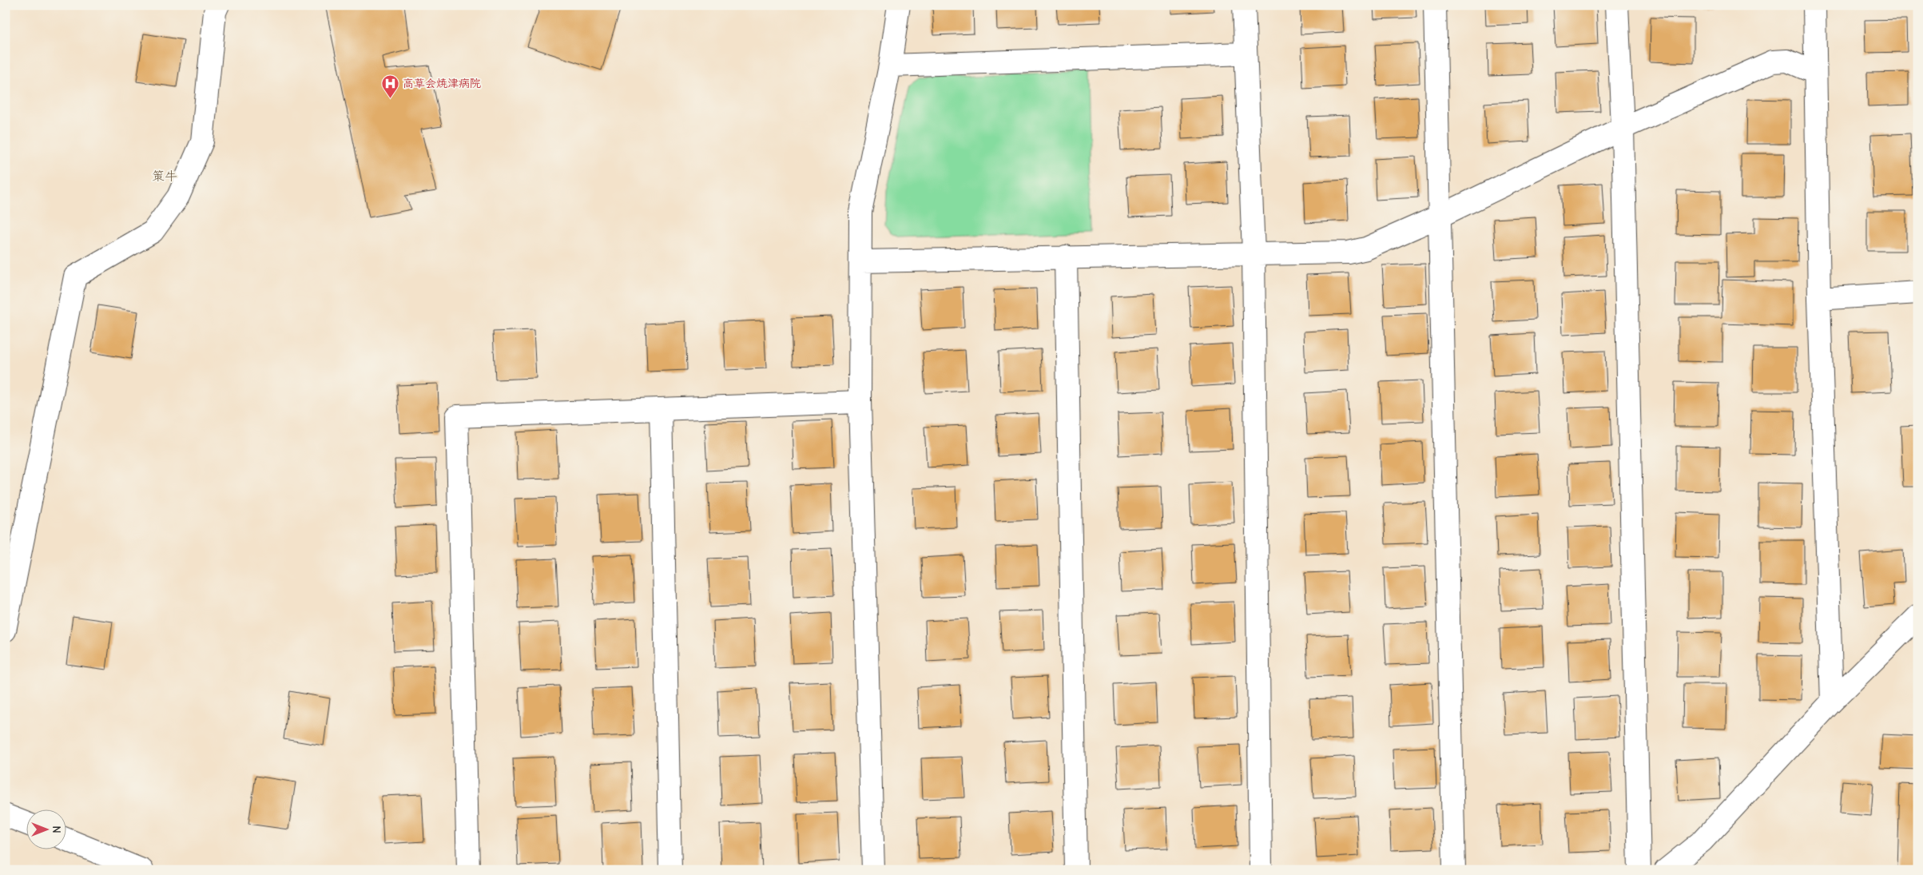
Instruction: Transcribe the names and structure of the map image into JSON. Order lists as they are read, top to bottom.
{
  "districts": ["策牛"],
  "places": {
    "hospital": ["高草会焼津病院"]
  },
  "north": "right"
}
